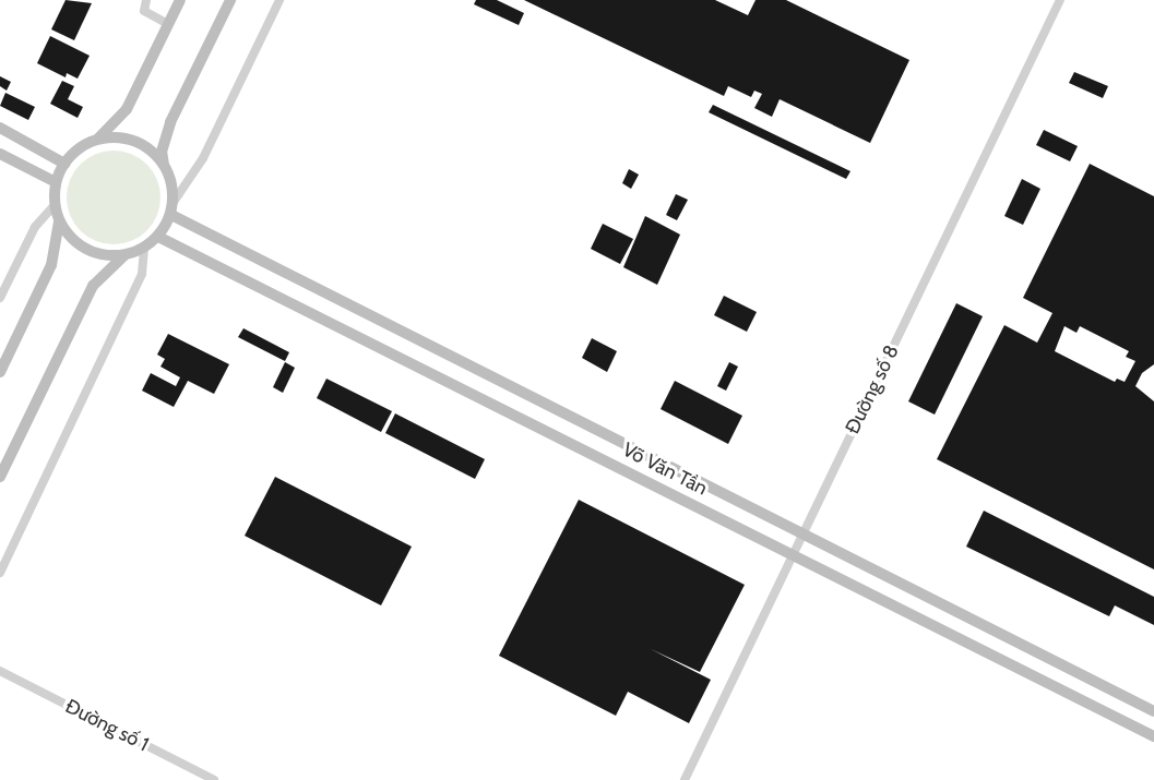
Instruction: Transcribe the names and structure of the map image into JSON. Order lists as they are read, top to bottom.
{
  "streets": {
    "street": ["Đường số 8", "Võ Văn Tần", "Đường số 1"]
  },
  "crossings": [
    ["Đường số 8", "Võ Văn Tần"]
  ]
}
